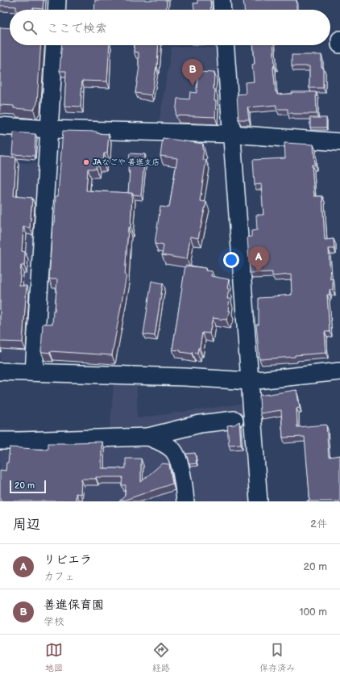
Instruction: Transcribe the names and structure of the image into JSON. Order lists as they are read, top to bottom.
{
  "places": ["JAなごや 善進支店"],
  "scale_bar": "20 m",
  "page": {
    "search": "ここで検索",
    "pins": ["B", "A"],
    "scale": "20 m",
    "heading": ["周辺", "2件"],
    "list": [
      {
        "mark": "A",
        "name": "リビエラ",
        "note": "カフェ",
        "value": "20 m"
      },
      {
        "mark": "B",
        "name": "善進保育園",
        "note": "学校",
        "value": "100 m"
      }
    ],
    "nav": ["地図", "経路", "保存済み"]
  }
}
